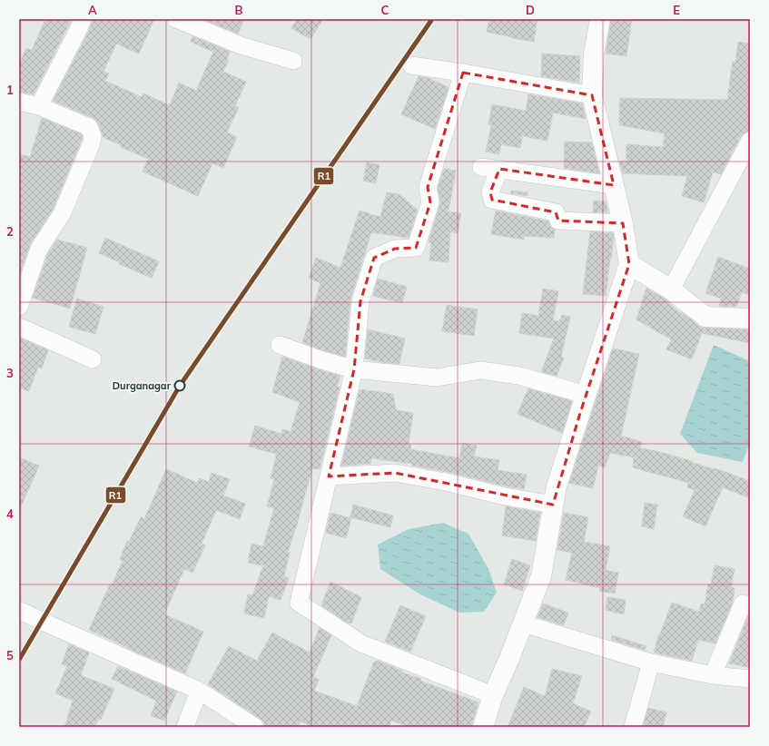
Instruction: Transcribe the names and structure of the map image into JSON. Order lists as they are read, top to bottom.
{
  "places": ["Durganagar"],
  "lines": ["transit line R1"],
  "grid": {
    "columns": [
      "A",
      "B",
      "C",
      "D",
      "E"
    ],
    "rows": [
      "1",
      "2",
      "3",
      "4",
      "5"
    ]
  }
}
